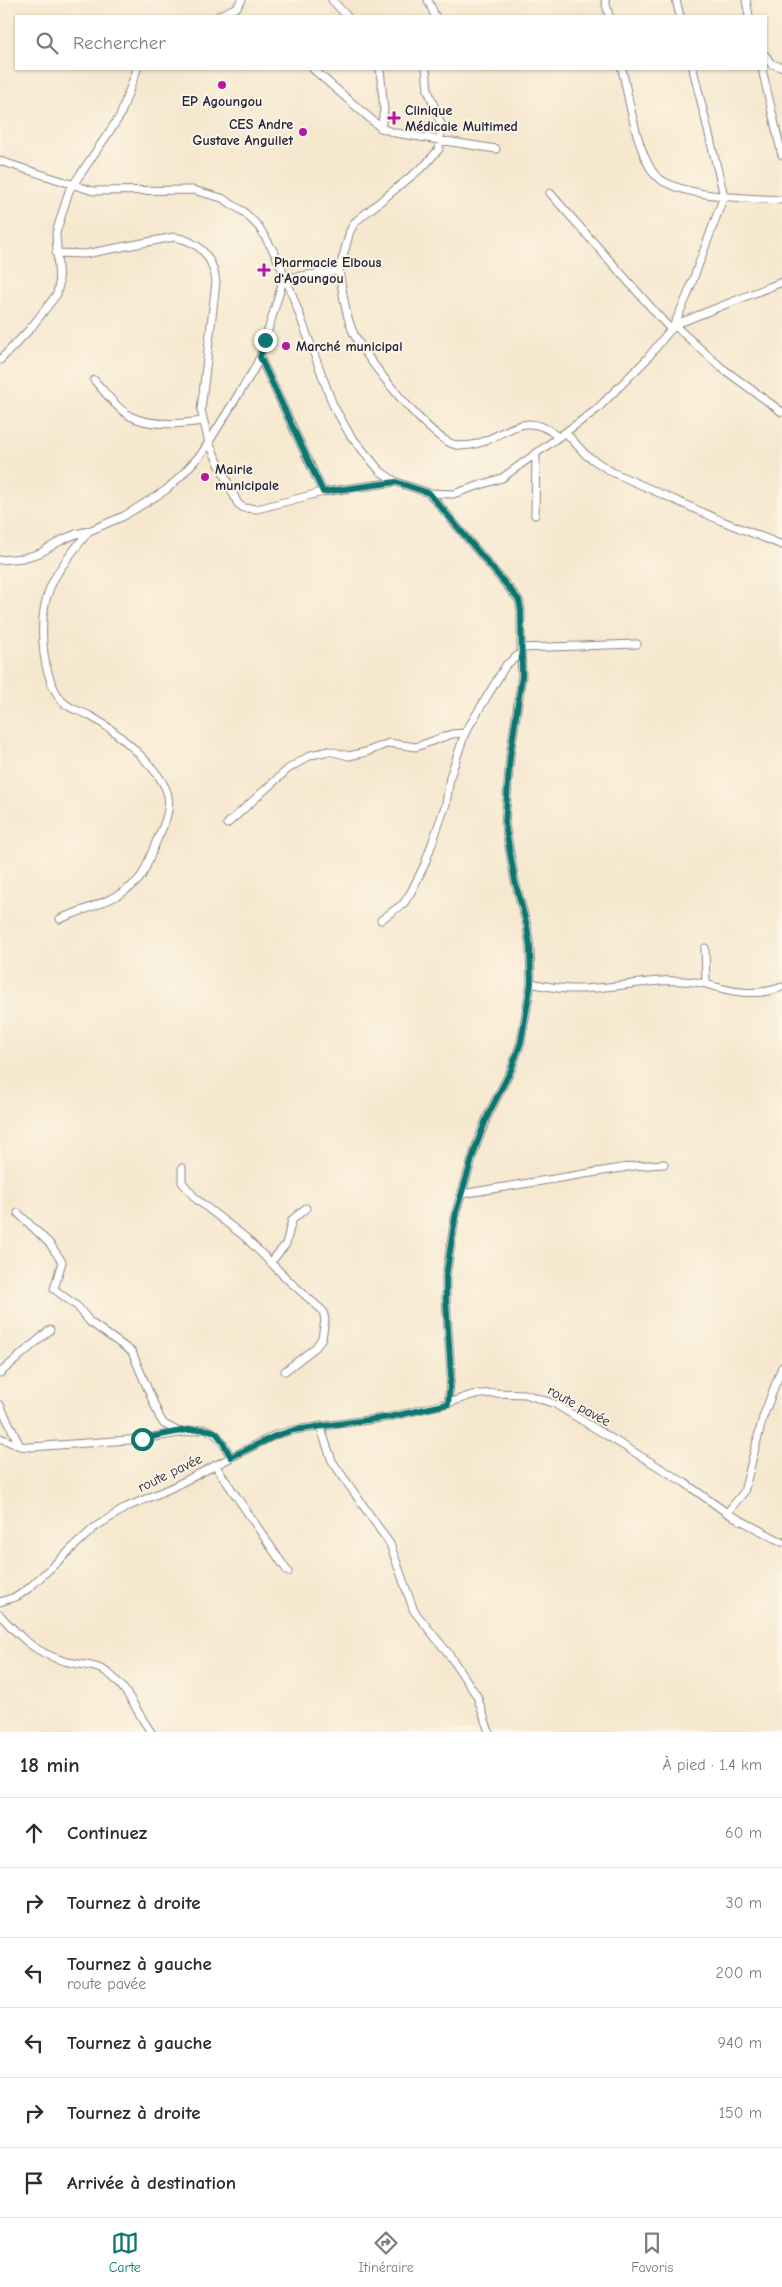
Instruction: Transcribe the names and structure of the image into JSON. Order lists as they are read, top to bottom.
{
  "streets": {
    "street": ["route pavée"]
  },
  "places": {
    "other": [
      "EP Agoungou",
      "CES Andre Gustave Anguilet",
      "Marché municipal",
      "Mairie municipale"
    ],
    "health": ["Clinique Médicale Multimed", "Pharmacie Elbous d'Agoungou"]
  },
  "page": {
    "search": "Rechercher",
    "heading": ["18 min", "À pied · 1.4 km"],
    "list": [
      ["Continuez", "60 m"],
      ["Tournez à droite", "30 m"],
      ["Tournez à gauche", "route pavée", "200 m"],
      ["Tournez à gauche", "940 m"],
      ["Tournez à droite", "150 m"],
      "Arrivée à destination"
    ],
    "nav": ["Carte", "Itinéraire", "Favoris"]
  }
}
